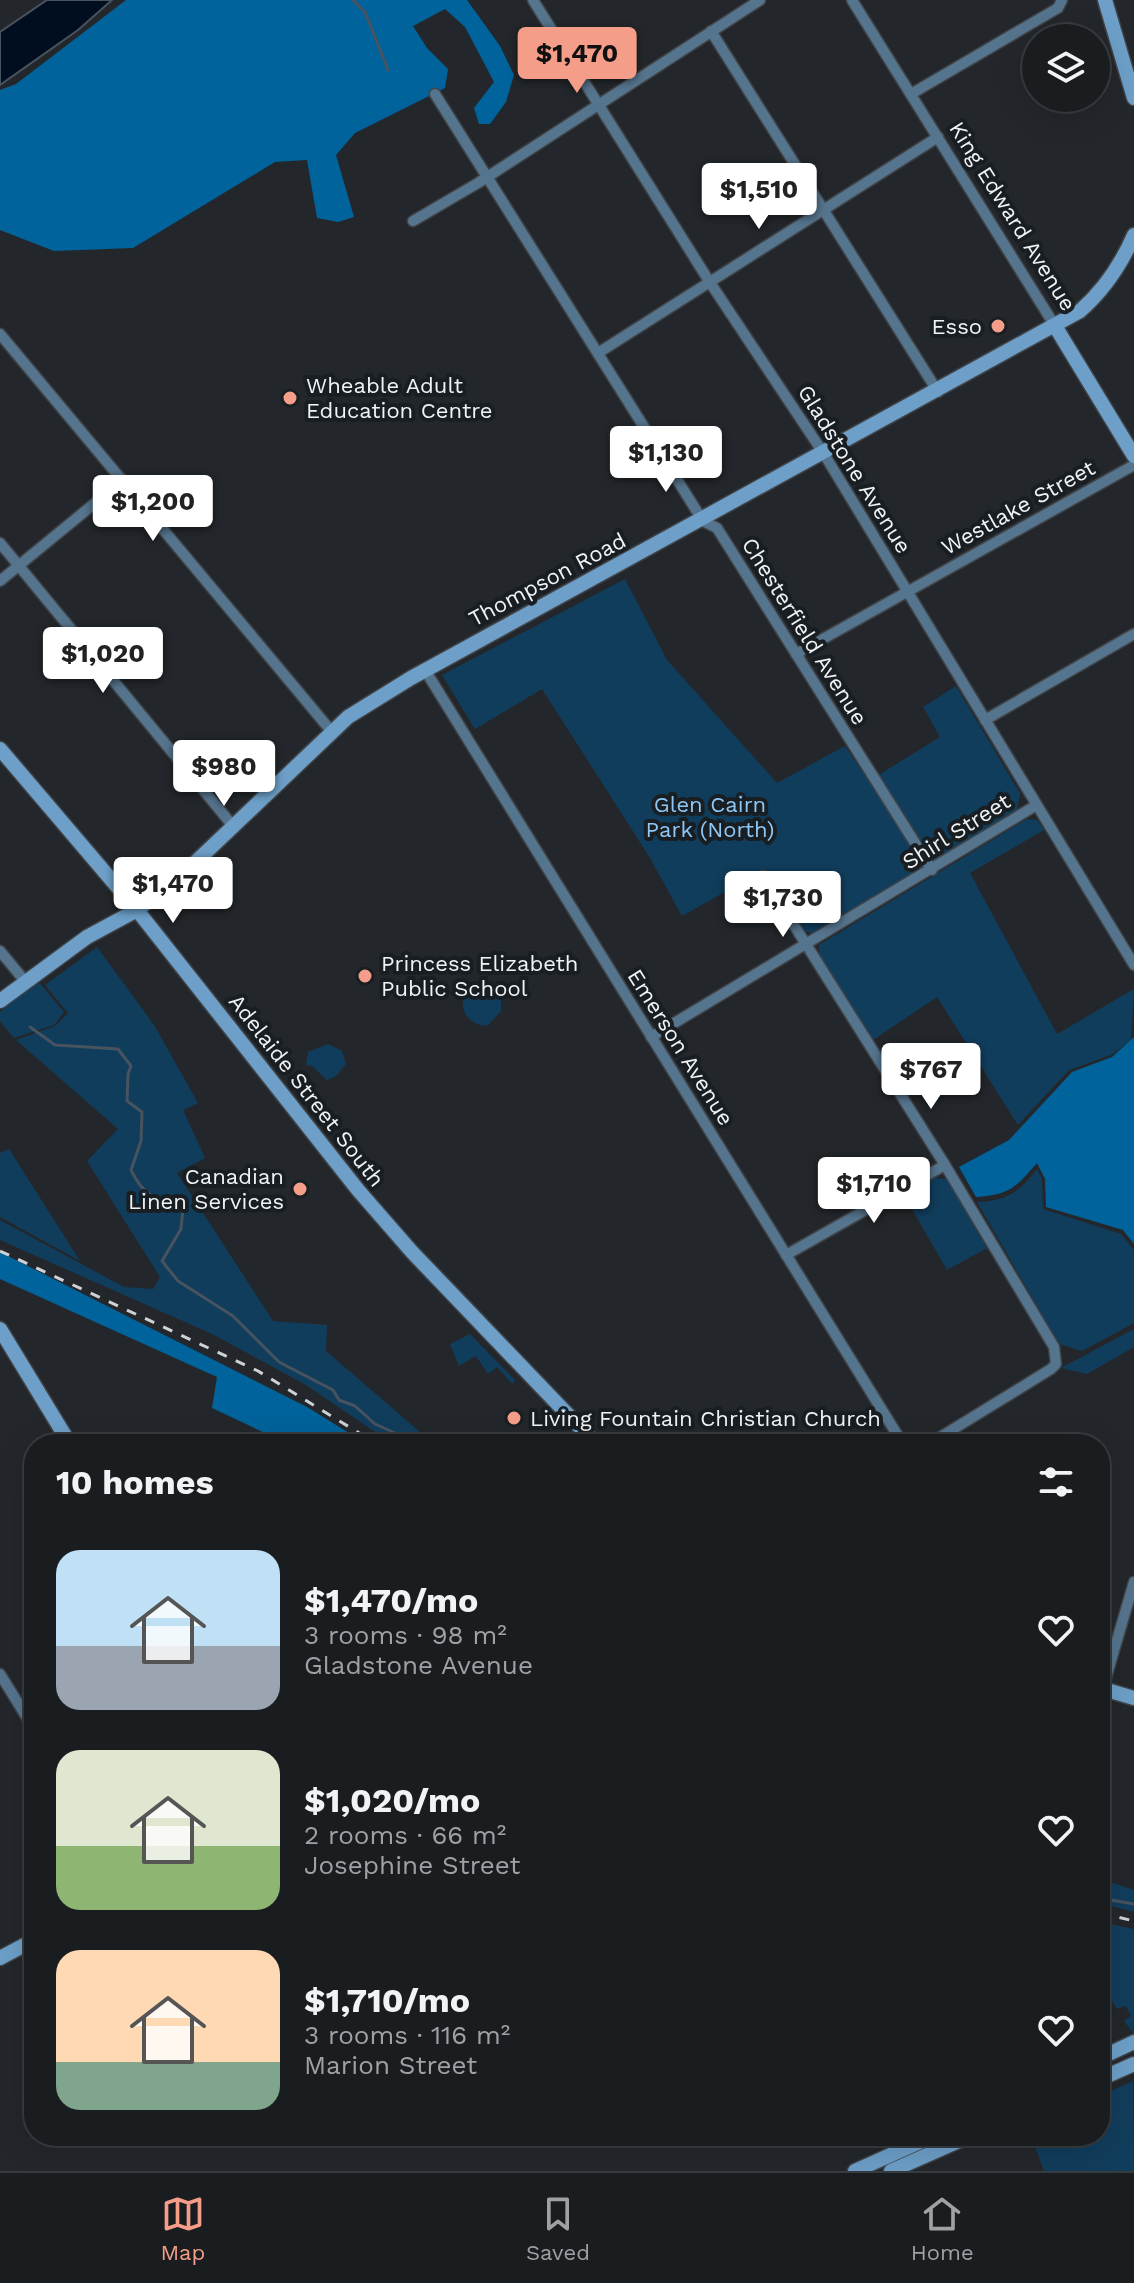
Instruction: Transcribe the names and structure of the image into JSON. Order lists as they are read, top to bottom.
{
  "streets": {
    "street": [
      "King Edward Avenue",
      "Gladstone Avenue",
      "Westlake Street",
      "Thompson Road",
      "Chesterfield Avenue",
      "Shirl Street",
      "Emerson Avenue",
      "Adelaide Street South"
    ]
  },
  "crossings": [
    ["King Edward Avenue", "Thompson Road"],
    ["Gladstone Avenue", "Westlake Street"],
    ["Gladstone Avenue", "Thompson Road"],
    ["Gladstone Avenue", "Shirl Street"],
    ["Westlake Street", "Chesterfield Avenue"],
    ["Thompson Road", "Chesterfield Avenue"],
    ["Thompson Road", "Emerson Avenue"],
    ["Thompson Road", "Adelaide Street South"],
    ["Chesterfield Avenue", "Shirl Street"],
    ["Shirl Street", "Emerson Avenue"]
  ],
  "parks": ["Glen Cairn Park (North)"],
  "places": [
    "Esso",
    "Wheable Adult Education Centre",
    "Princess Elizabeth Public School",
    "Canadian Linen Services",
    "Living Fountain Christian Church"
  ],
  "page": {
    "price": [
      "$1,470",
      "$1,510",
      "$1,130",
      "$1,200",
      "$1,020",
      "$980",
      "$1,470",
      "$1,730",
      "$767",
      "$1,710"
    ],
    "heading": "10 homes",
    "list": [
      {
        "name": "$1,470/mo",
        "note": "3 rooms · 98 m² · Gladstone Avenue"
      },
      {
        "name": "$1,020/mo",
        "note": "2 rooms · 66 m² · Josephine Street"
      },
      {
        "name": "$1,710/mo",
        "note": "3 rooms · 116 m² · Marion Street"
      }
    ],
    "tabs": ["Map", "Saved", "Home"]
  }
}
